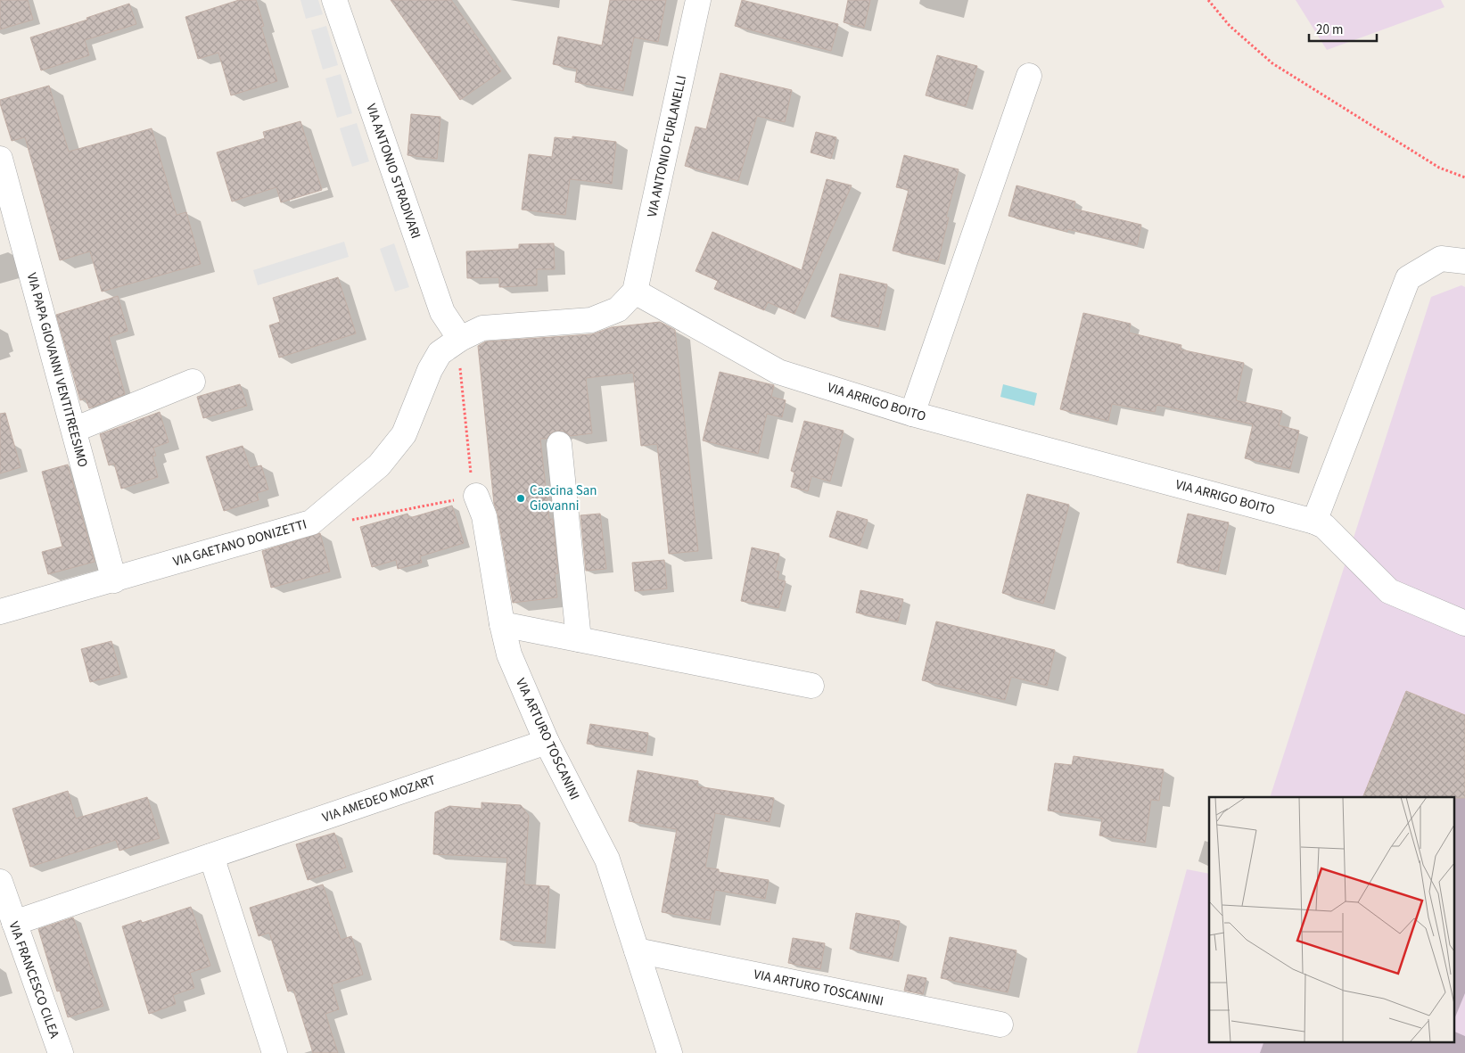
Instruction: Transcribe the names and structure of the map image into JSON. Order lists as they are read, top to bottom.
{
  "streets": {
    "street": [
      "VIA ANTONIO FURLANELLI",
      "VIA ANTONIO STRADIVARI",
      "VIA PAPA GIOVANNI VENTITREESIMO",
      "VIA ARRIGO BOITO",
      "VIA GAETANO DONIZETTI",
      "VIA ARTURO TOSCANINI",
      "VIA AMEDEO MOZART",
      "VIA FRANCESCO CILEA"
    ]
  },
  "crossings": [
    ["VIA ANTONIO FURLANELLI", "VIA ARRIGO BOITO"],
    ["VIA ANTONIO STRADIVARI", "VIA GAETANO DONIZETTI"],
    ["VIA PAPA GIOVANNI VENTITREESIMO", "VIA GAETANO DONIZETTI"],
    ["VIA ARTURO TOSCANINI", "VIA AMEDEO MOZART"],
    ["VIA AMEDEO MOZART", "VIA FRANCESCO CILEA"]
  ],
  "places": ["Cascina San Giovanni"],
  "scale_bar": "20 m"
}
